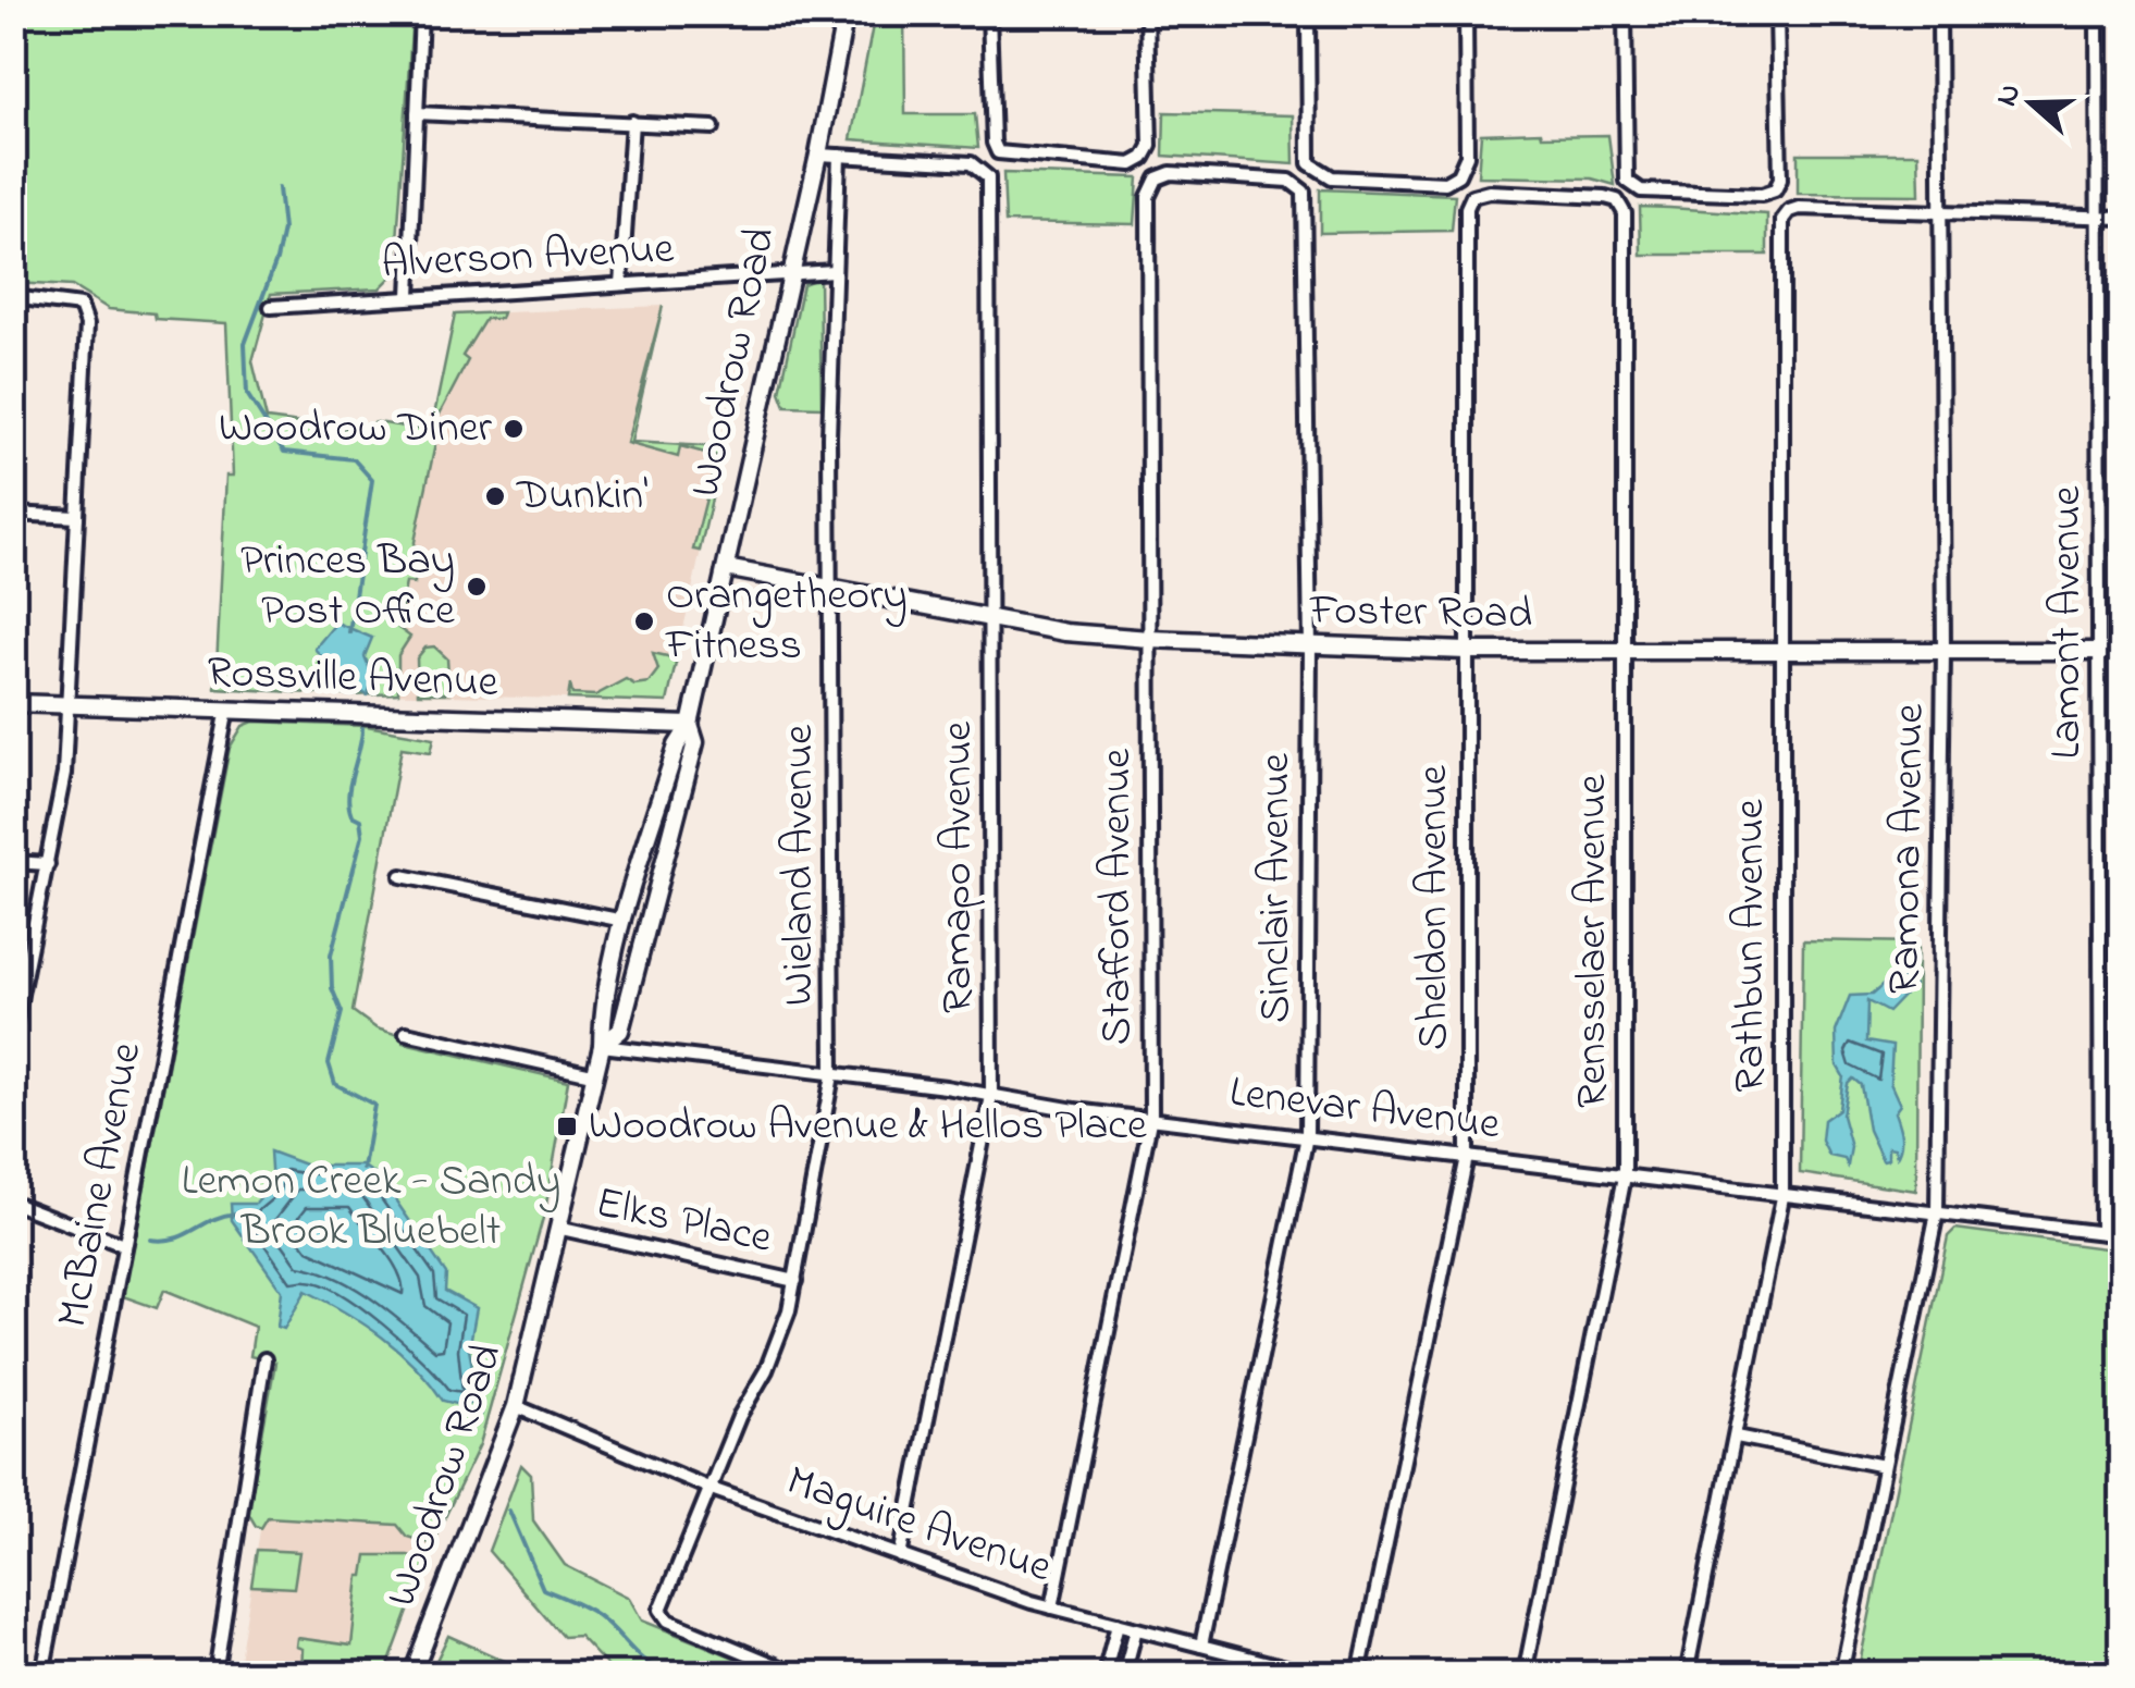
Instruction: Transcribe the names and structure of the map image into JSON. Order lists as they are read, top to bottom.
{
  "streets": {
    "street": [
      "Alverson Avenue",
      "Woodrow Road",
      "Foster Road",
      "Lamont Avenue",
      "Rossville Avenue",
      "Ramona Avenue",
      "Wieland Avenue",
      "Ramapo Avenue",
      "Sinclair Avenue",
      "Stafford Avenue",
      "Sheldon Avenue",
      "Rensselaer Avenue",
      "Rathbun Avenue",
      "Lenevar Avenue",
      "McBaine Avenue",
      "Elks Place",
      "Maguire Avenue"
    ]
  },
  "crossings": [
    ["Alverson Avenue", "Woodrow Road"],
    ["Alverson Avenue", "Wieland Avenue"],
    ["Woodrow Road", "Foster Road"],
    ["Woodrow Road", "Rossville Avenue"],
    ["Woodrow Road", "Lenevar Avenue"],
    ["Woodrow Road", "Elks Place"],
    ["Woodrow Road", "Maguire Avenue"],
    ["Foster Road", "Lamont Avenue"],
    ["Foster Road", "Ramona Avenue"],
    ["Foster Road", "Wieland Avenue"],
    ["Foster Road", "Ramapo Avenue"],
    ["Foster Road", "Sinclair Avenue"],
    ["Foster Road", "Stafford Avenue"],
    ["Foster Road", "Sheldon Avenue"],
    ["Foster Road", "Rensselaer Avenue"],
    ["Foster Road", "Rathbun Avenue"],
    ["Lamont Avenue", "Lenevar Avenue"],
    ["Rossville Avenue", "McBaine Avenue"],
    ["Ramona Avenue", "Rathbun Avenue"],
    ["Ramona Avenue", "Lenevar Avenue"],
    ["Wieland Avenue", "Ramapo Avenue"],
    ["Wieland Avenue", "Lenevar Avenue"],
    ["Wieland Avenue", "Elks Place"],
    ["Wieland Avenue", "Maguire Avenue"],
    ["Ramapo Avenue", "Lenevar Avenue"],
    ["Ramapo Avenue", "Maguire Avenue"],
    ["Sinclair Avenue", "Stafford Avenue"],
    ["Sinclair Avenue", "Lenevar Avenue"],
    ["Sinclair Avenue", "Maguire Avenue"],
    ["Stafford Avenue", "Lenevar Avenue"],
    ["Stafford Avenue", "Maguire Avenue"],
    ["Sheldon Avenue", "Rensselaer Avenue"],
    ["Sheldon Avenue", "Lenevar Avenue"],
    ["Rensselaer Avenue", "Lenevar Avenue"],
    ["Rathbun Avenue", "Lenevar Avenue"]
  ],
  "parks": ["Lemon Creek - Sandy Brook Bluebelt"],
  "places": {
    "other": [
      "Woodrow Diner",
      "Dunkin'",
      "Princes Bay Post Office",
      "Orangetheory Fitness"
    ],
    "transit": ["Woodrow Avenue & Hellos Place"]
  },
  "north": "left"
}
